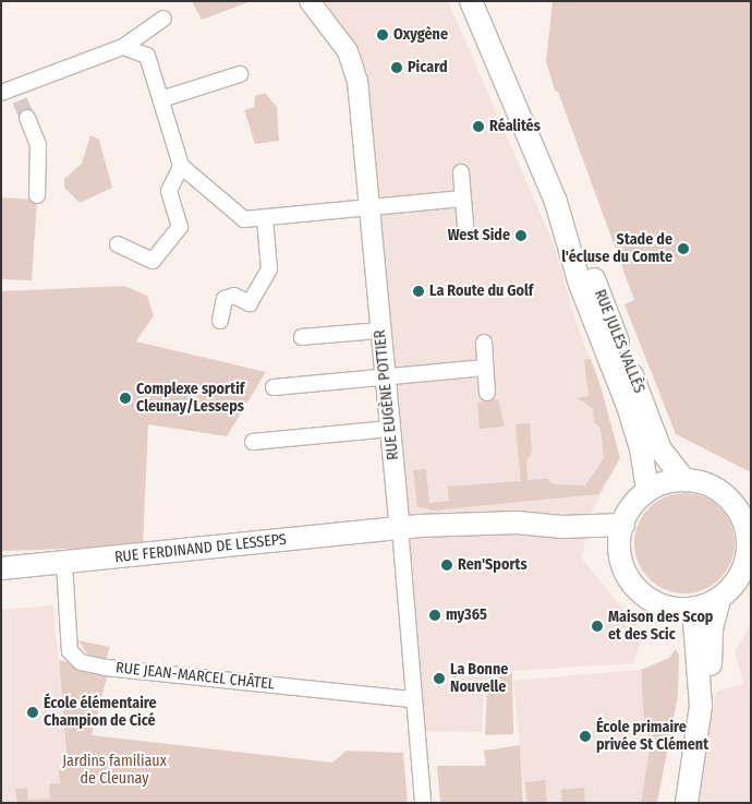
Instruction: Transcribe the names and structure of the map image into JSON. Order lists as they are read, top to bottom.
{
  "streets": {
    "main road": ["RUE JULES VALLÈS", "RUE FERDINAND DE LESSEPS"],
    "street": ["RUE EUGÈNE POTTIER", "RUE JEAN-MARCEL CHÂTEL"]
  },
  "crossings": [
    ["RUE JULES VALLÈS", "RUE FERDINAND DE LESSEPS"],
    ["RUE EUGÈNE POTTIER", "RUE FERDINAND DE LESSEPS"],
    ["RUE EUGÈNE POTTIER", "RUE JEAN-MARCEL CHÂTEL"],
    ["RUE FERDINAND DE LESSEPS", "RUE JEAN-MARCEL CHÂTEL"]
  ],
  "parks": ["Jardins familiaux de Cleunay"],
  "places": [
    "Oxygène",
    "Picard",
    "Réalités",
    "West Side",
    "Stade de l'écluse du Comte",
    "La Route du Golf",
    "Complexe sportif Cleunay/Lesseps",
    "Ren'Sports",
    "my365",
    "Maison des Scop et des Scic",
    "La Bonne Nouvelle",
    "École élémentaire Champion de Cicé",
    "École primaire privée St Clément"
  ]
}
